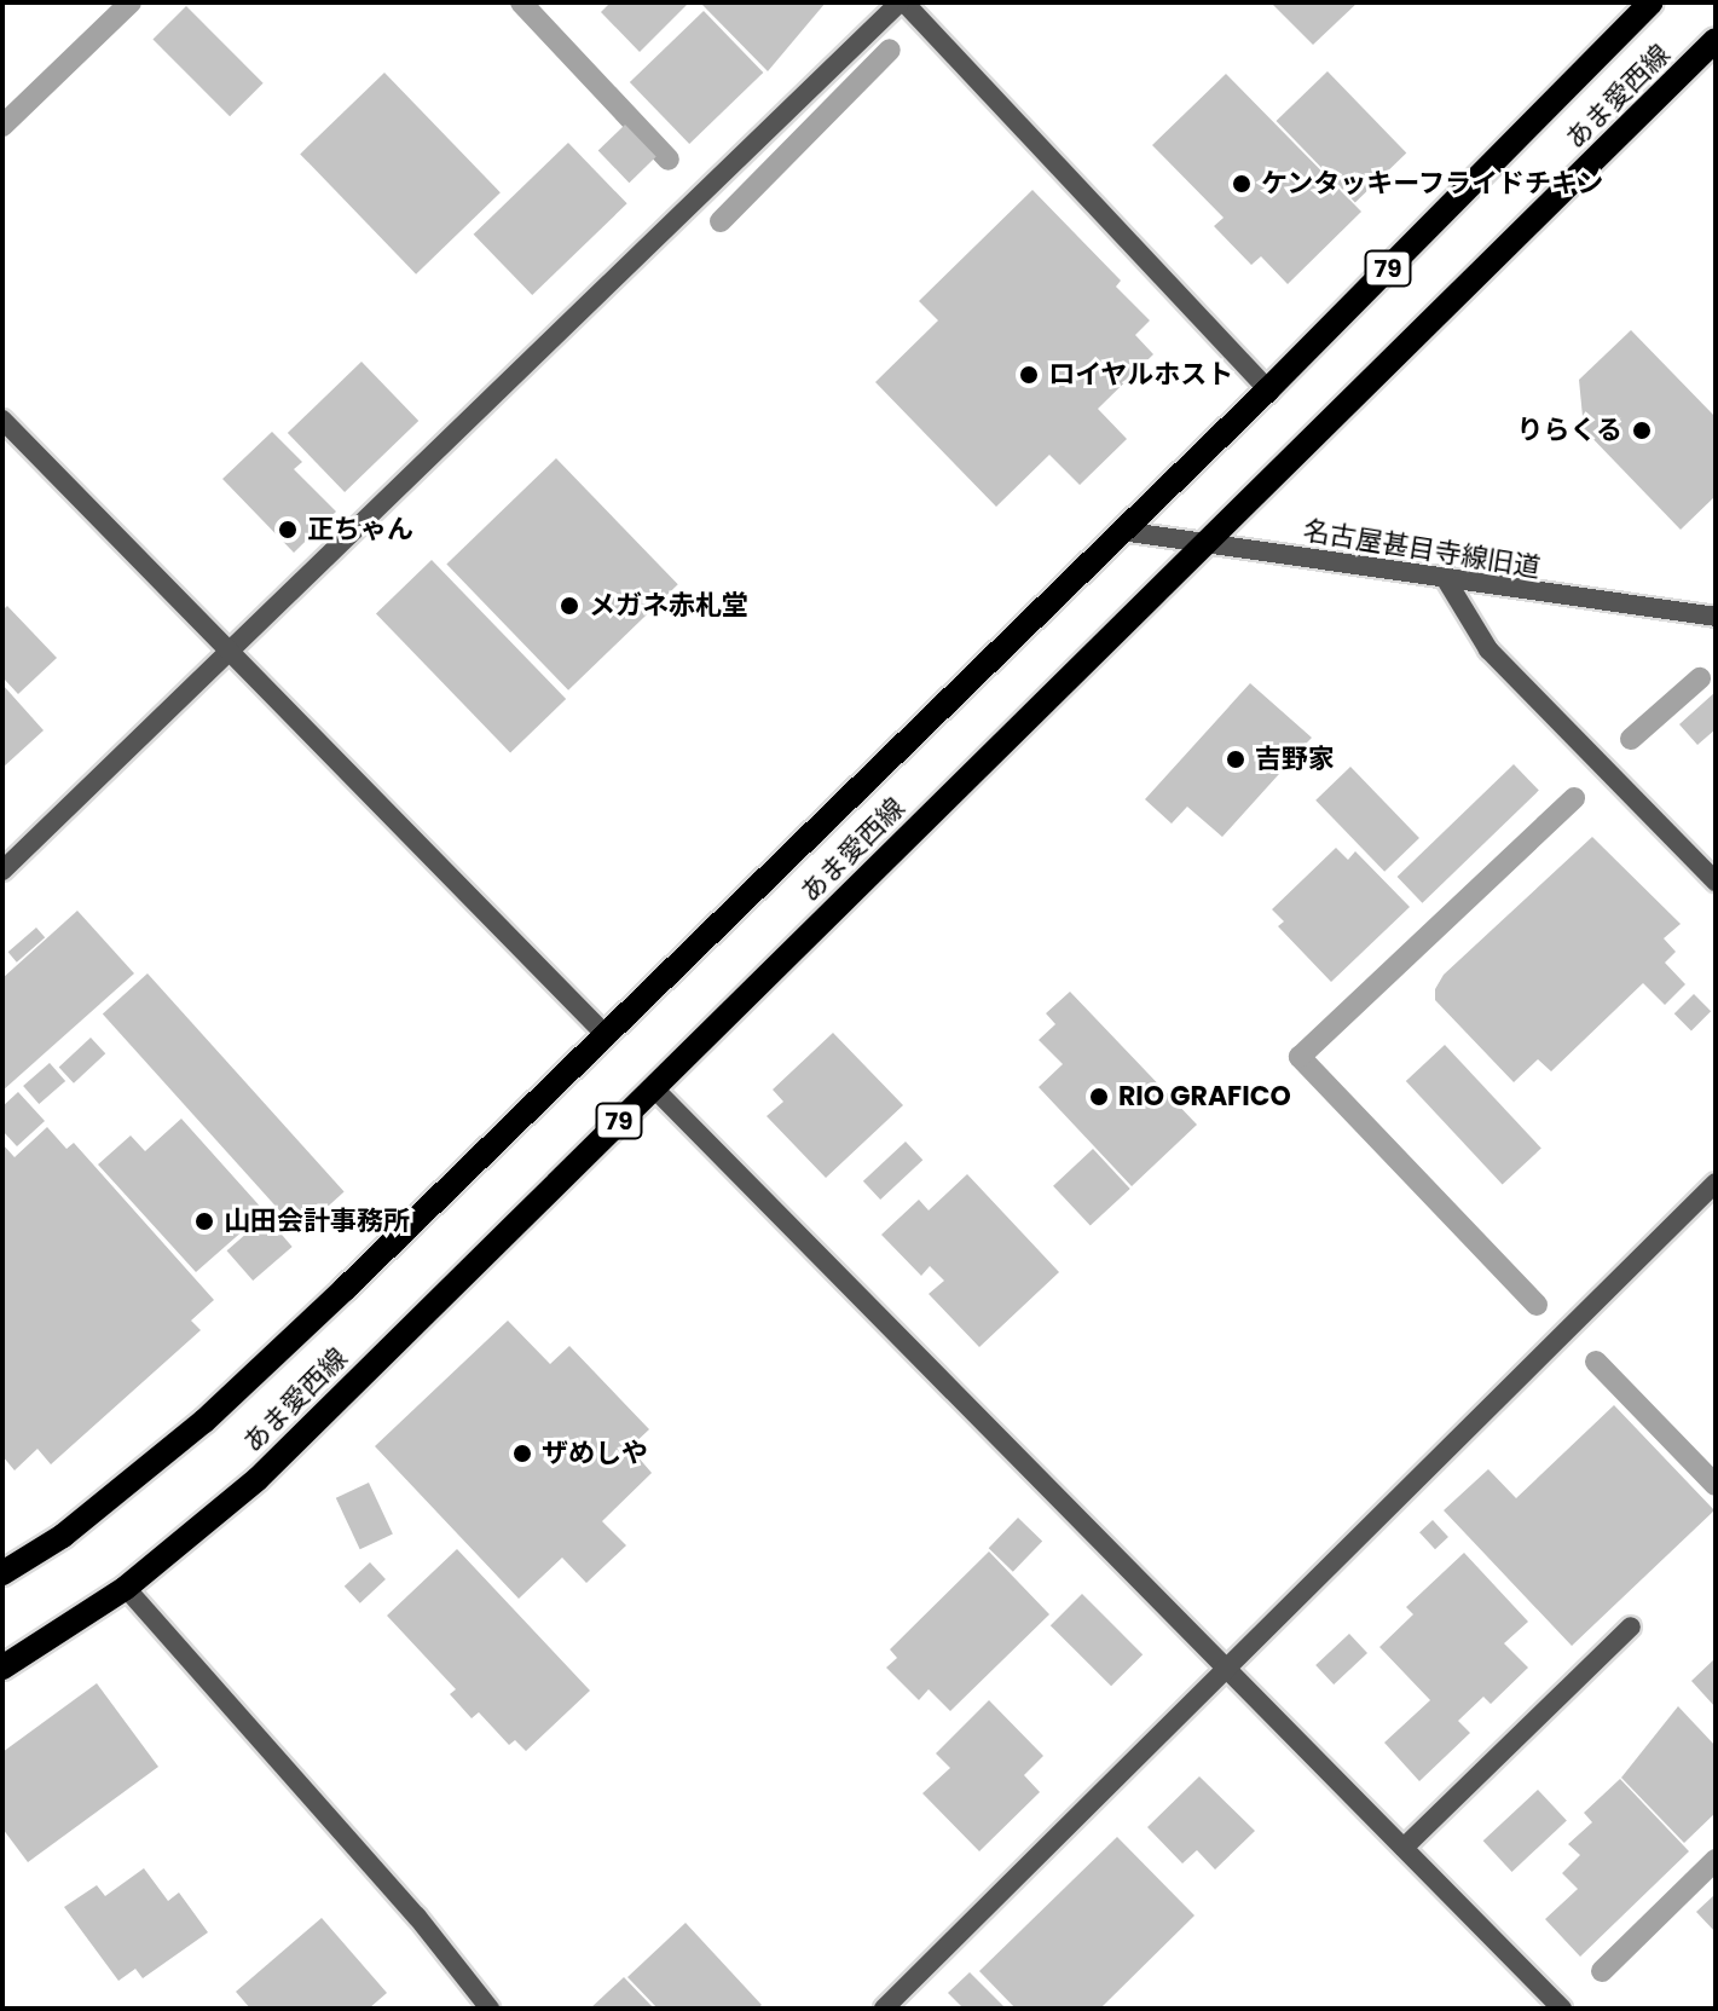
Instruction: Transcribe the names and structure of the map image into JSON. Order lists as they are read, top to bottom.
{
  "streets": {
    "main road": ["あま愛西線", "79"],
    "street": ["名古屋甚目寺線旧道"]
  },
  "crossings": [
    ["あま愛西線", "名古屋甚目寺線旧道"]
  ],
  "places": [
    "ケンタッキーフライドチキン",
    "ロイヤルホスト",
    "りらくる",
    "正ちゃん",
    "メガネ赤札堂",
    "吉野家",
    "RIO GRAFICO",
    "山田会計事務所",
    "ザめしや"
  ]
}
